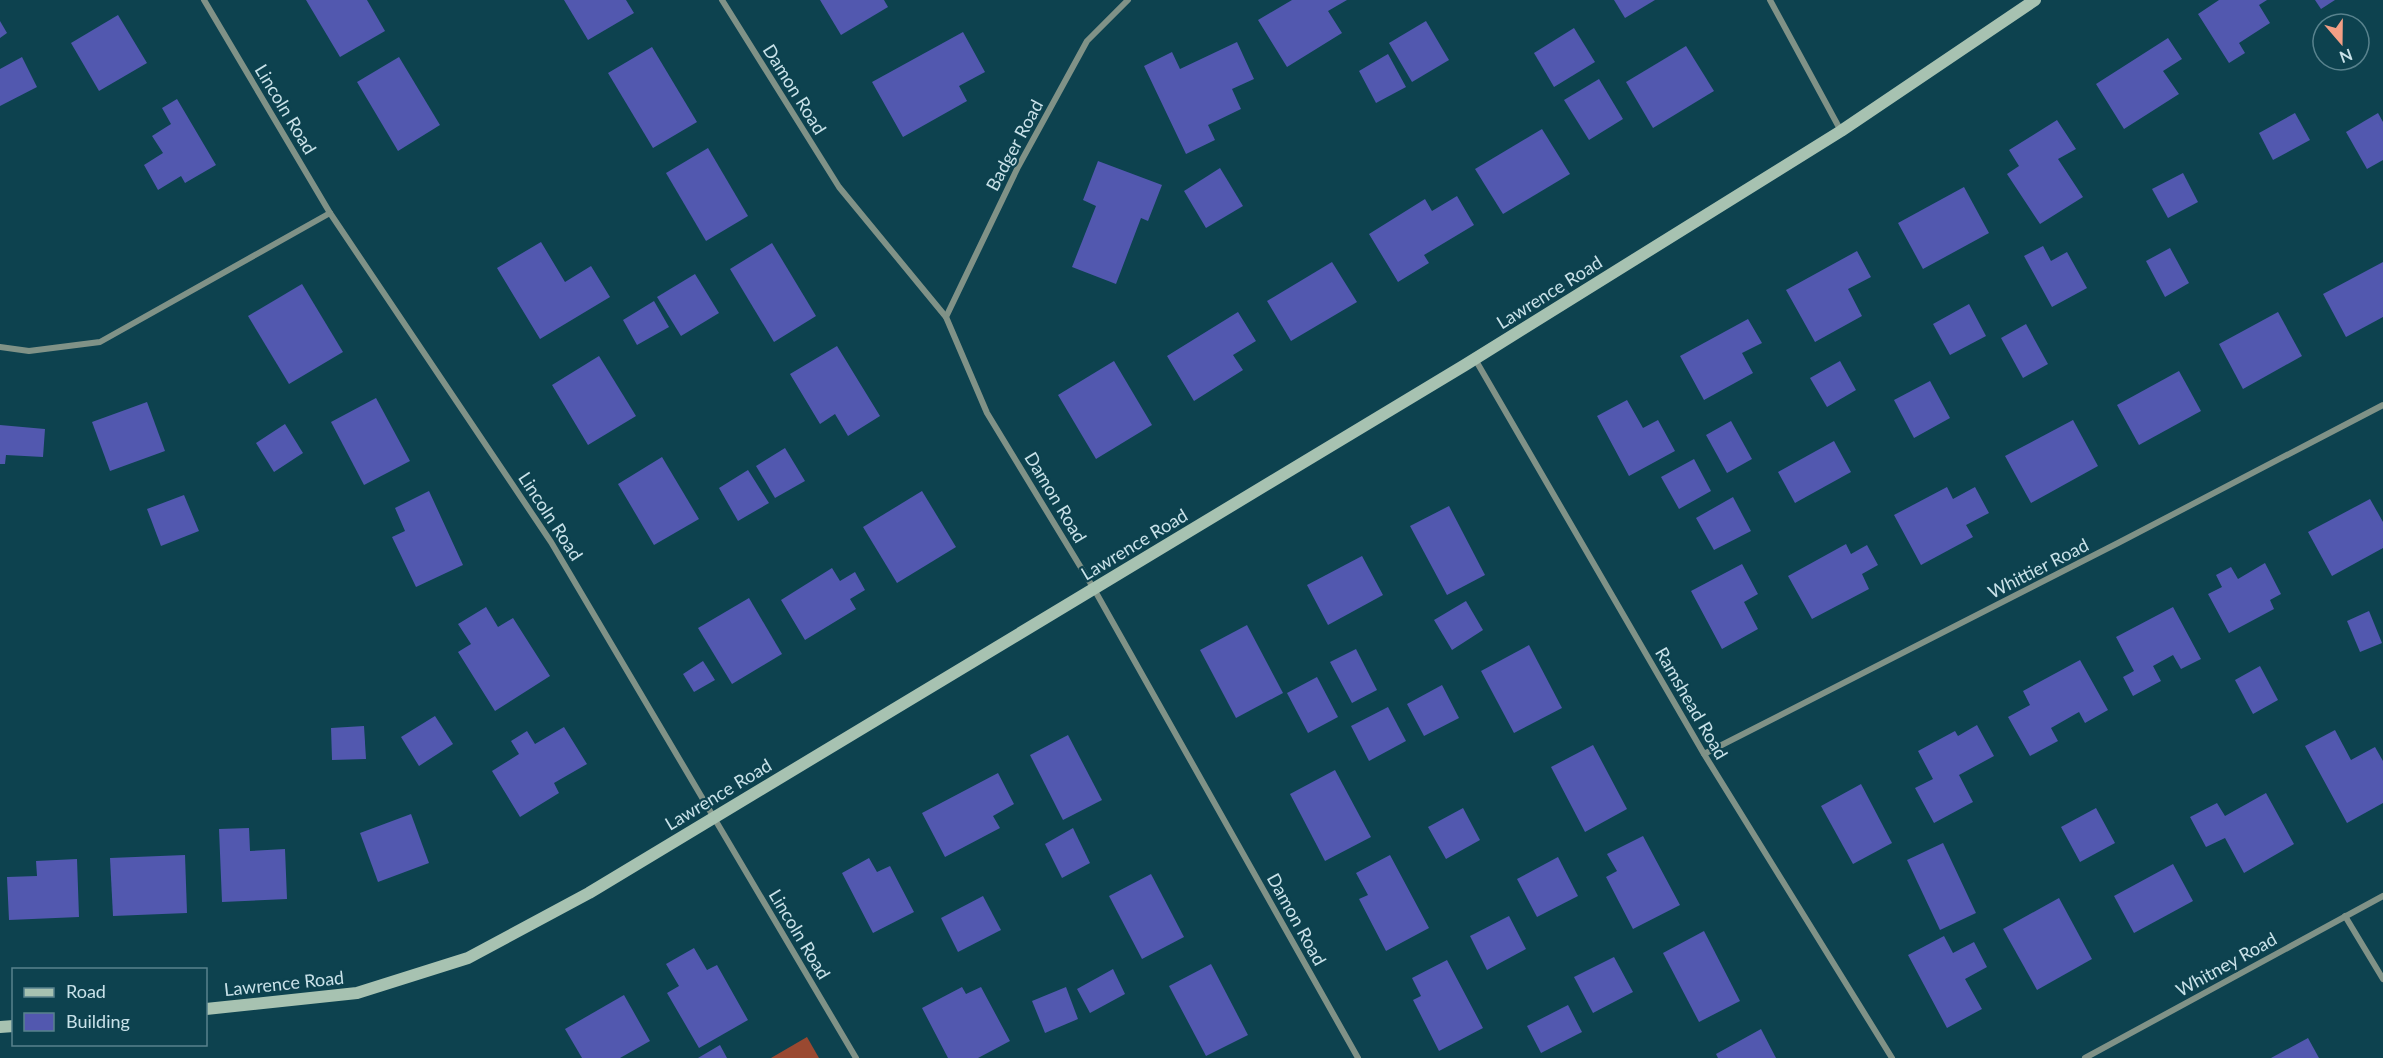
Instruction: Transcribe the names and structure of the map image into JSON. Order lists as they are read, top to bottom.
{
  "streets": {
    "street": [
      "Damon Road",
      "Lincoln Road",
      "Badger Road",
      "Lawrence Road",
      "Whittier Road",
      "Ramshead Road",
      "Whitney Road"
    ]
  },
  "crossings": [
    ["Damon Road", "Badger Road"],
    ["Damon Road", "Lawrence Road"],
    ["Lincoln Road", "Lawrence Road"],
    ["Lawrence Road", "Ramshead Road"],
    ["Whittier Road", "Ramshead Road"]
  ],
  "legend": ["Road", "Building"],
  "north": "bottom"
}
